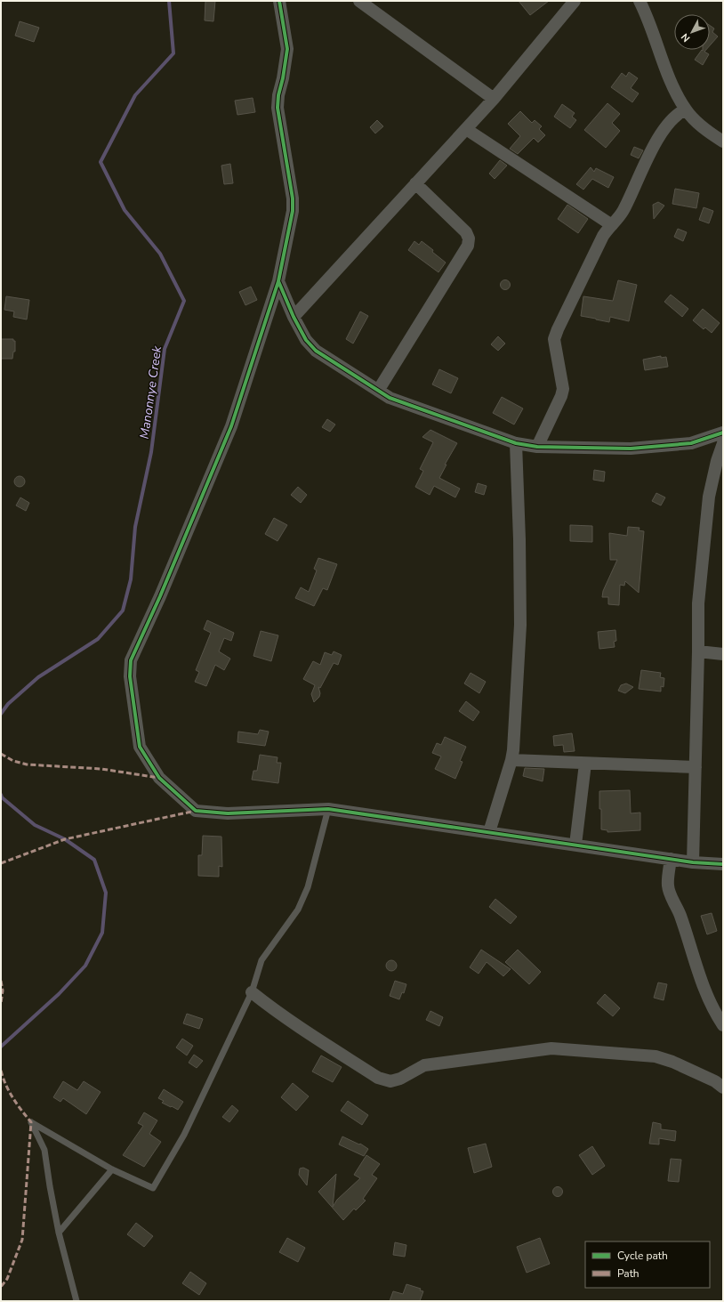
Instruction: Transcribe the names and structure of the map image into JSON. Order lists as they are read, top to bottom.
{
  "water": ["Manonnye Creek"],
  "legend": ["Cycle path", "Path"],
  "north": "bottom left"
}
